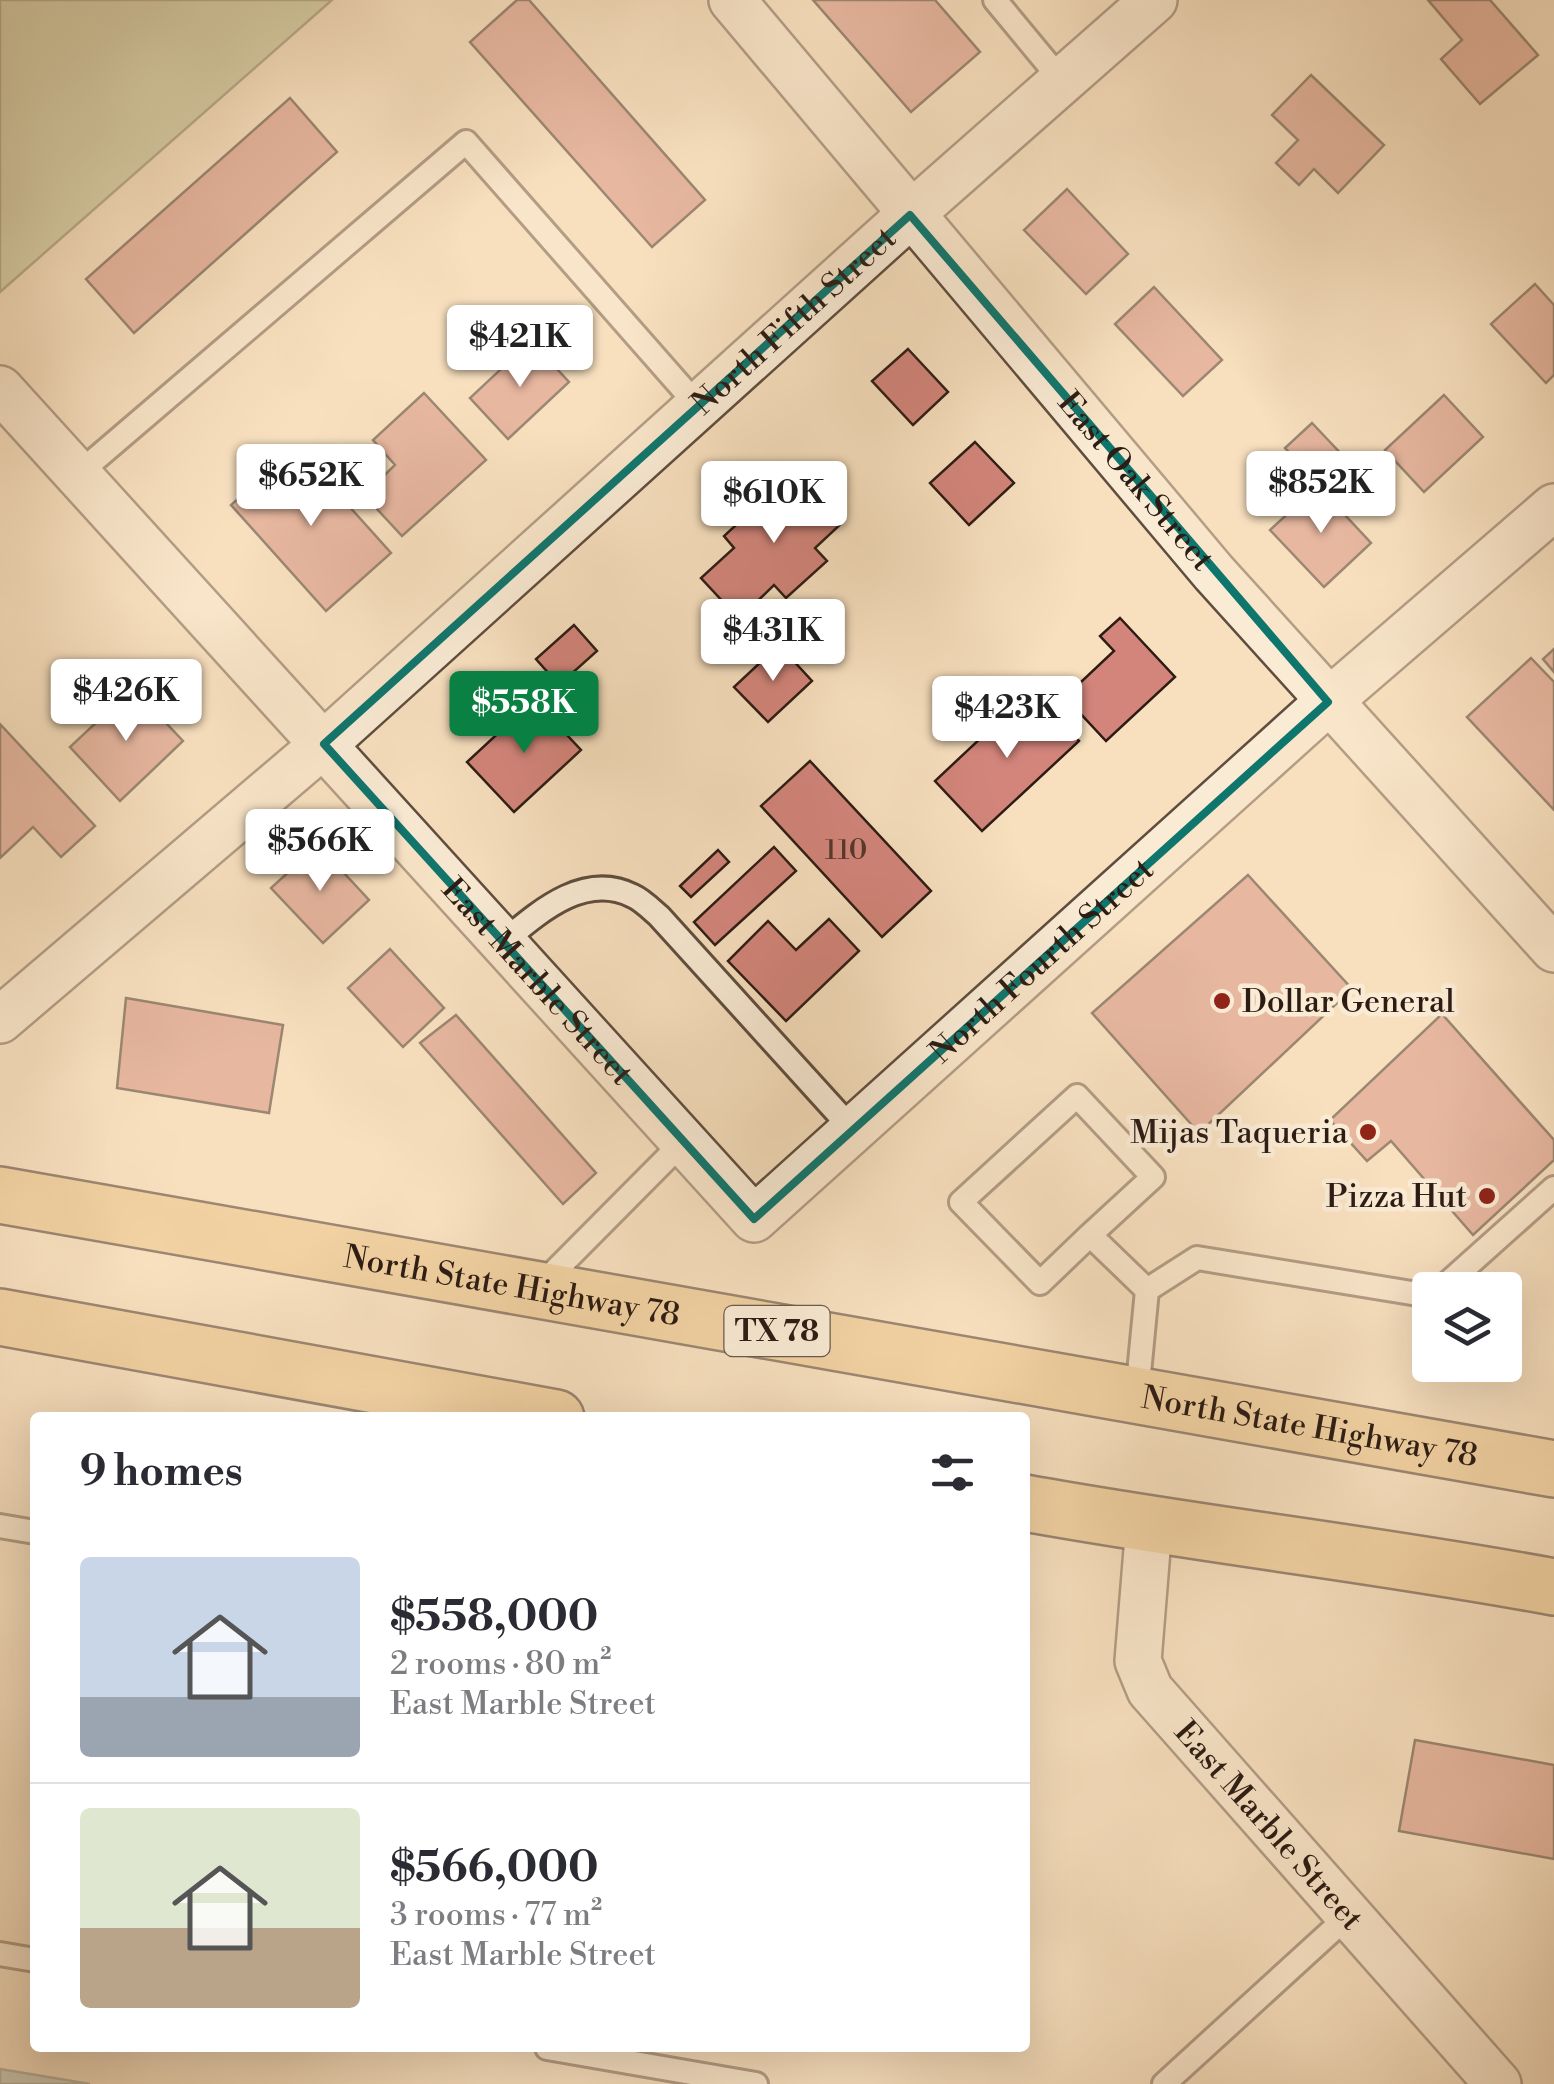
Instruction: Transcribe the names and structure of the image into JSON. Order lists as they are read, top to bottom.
{
  "streets": {
    "main road": ["North State Highway 78", "TX 78"],
    "street": [
      "North Fifth Street",
      "East Oak Street",
      "North Fourth Street",
      "East Marble Street"
    ]
  },
  "crossings": [
    ["North Fifth Street", "East Oak Street"],
    ["North Fifth Street", "East Marble Street"],
    ["East Oak Street", "North Fourth Street"],
    ["North Fourth Street", "East Marble Street"]
  ],
  "places": ["Dollar General", "Mijas Taqueria", "Pizza Hut"],
  "house_numbers": ["110"],
  "page": {
    "price": [
      "$421K",
      "$652K",
      "$852K",
      "$610K",
      "$431K",
      "$426K",
      "$558K",
      "$423K",
      "$566K"
    ],
    "heading": "9 homes",
    "list": [
      {
        "name": "$558,000",
        "note": "2 rooms · 80 m² · East Marble Street"
      },
      {
        "name": "$566,000",
        "note": "3 rooms · 77 m² · East Marble Street"
      }
    ]
  }
}
